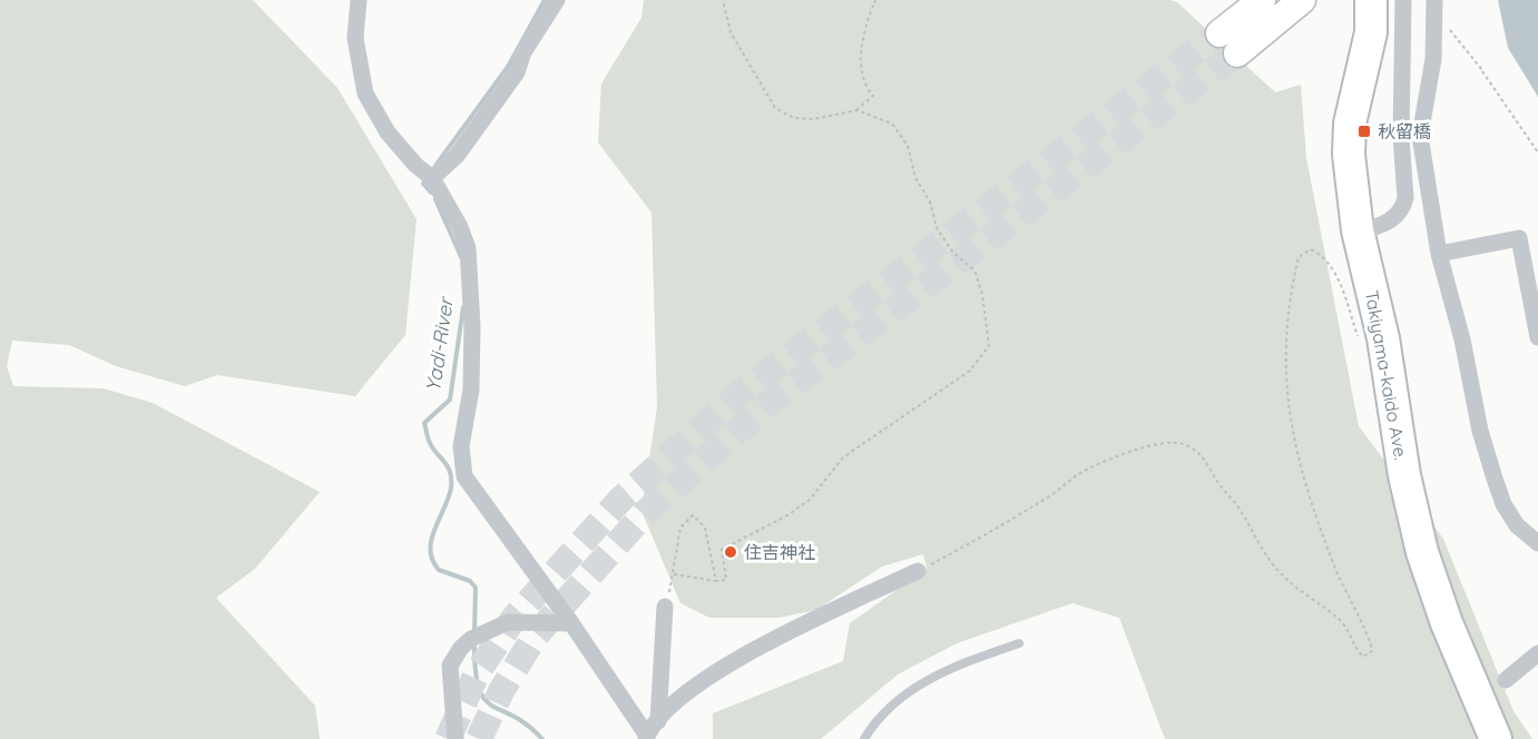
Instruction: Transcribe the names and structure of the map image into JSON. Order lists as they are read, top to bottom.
{
  "streets": {
    "highway": ["Takiyama-kaido Ave."]
  },
  "water": ["Yadi-River"],
  "places": {
    "transit": ["秋留橋"],
    "other": ["住吉神社"]
  }
}
